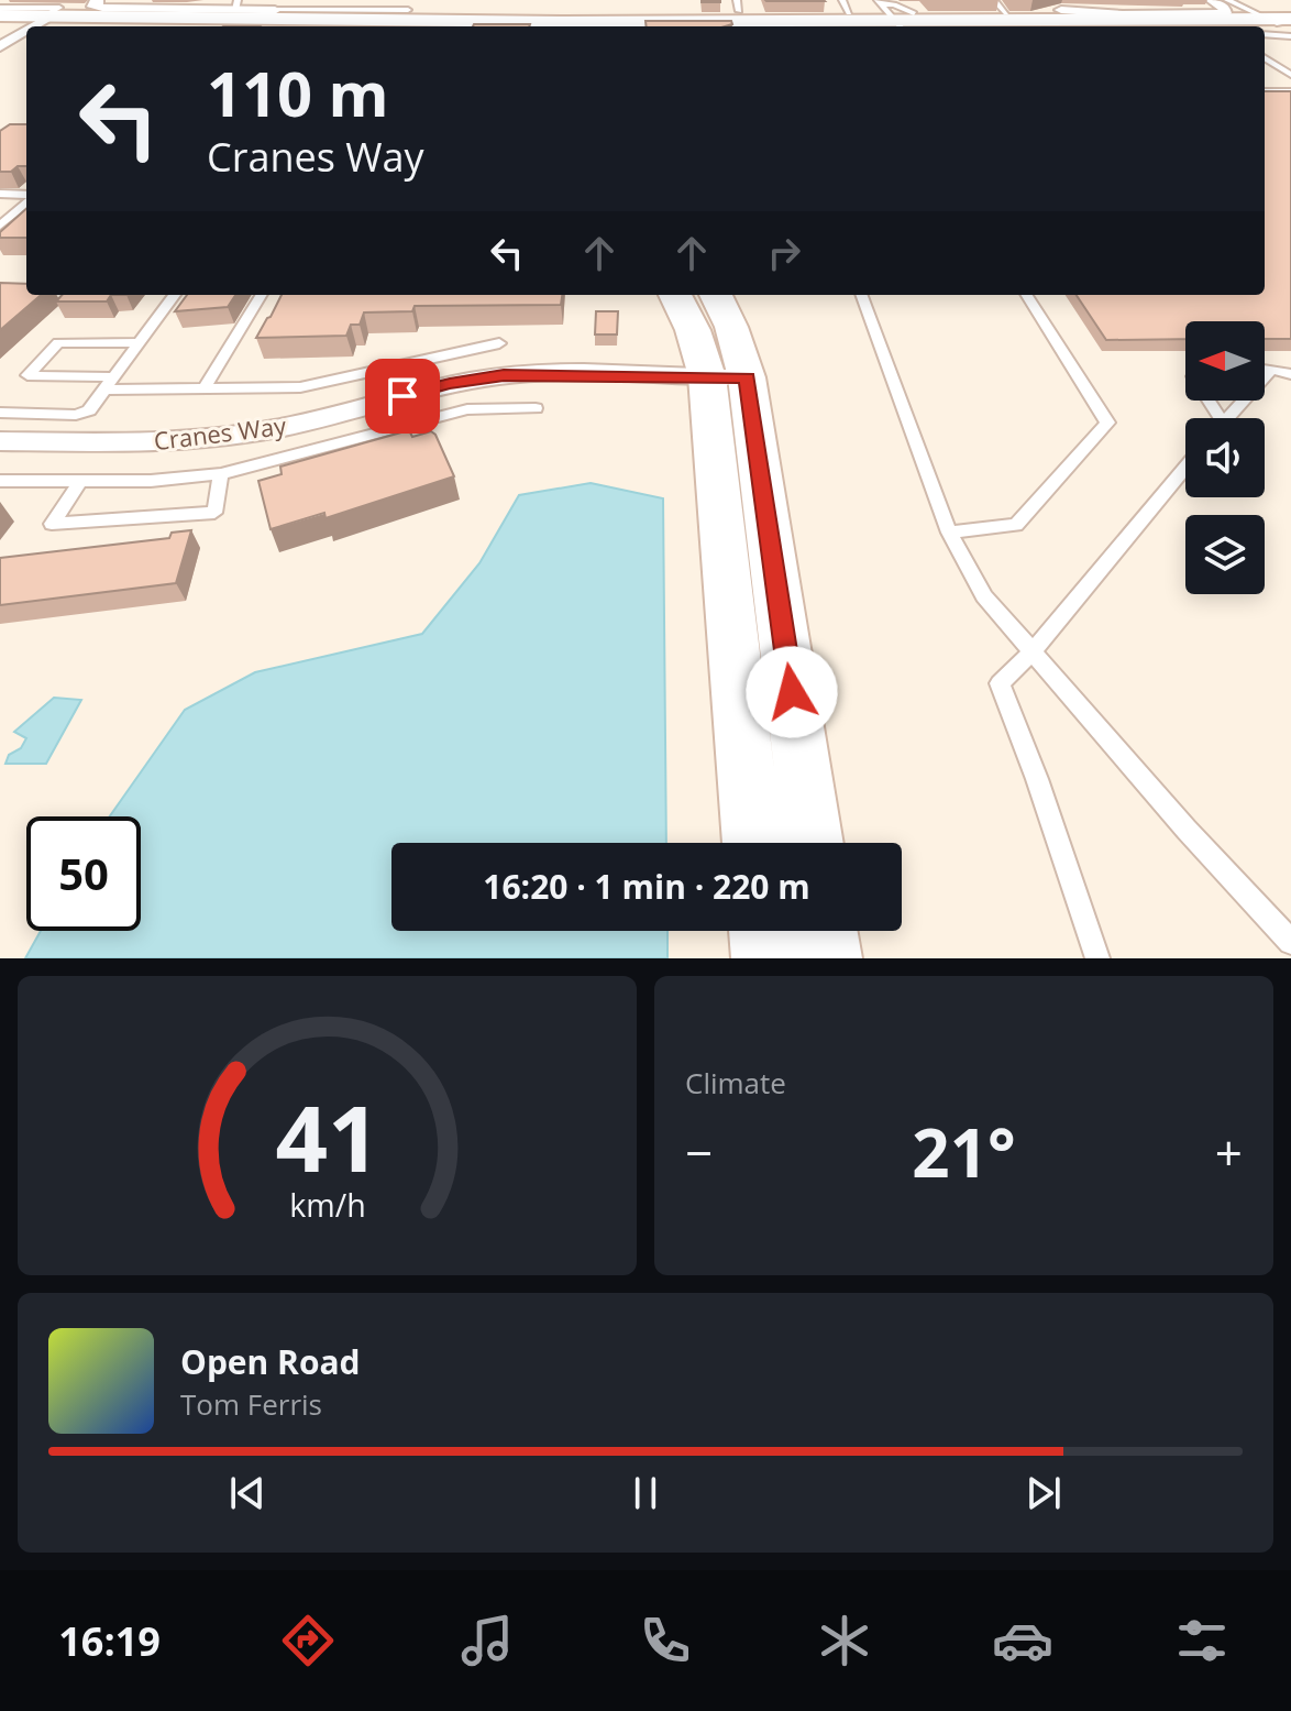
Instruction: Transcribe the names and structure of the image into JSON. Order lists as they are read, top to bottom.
{
  "streets": {
    "street": ["Cranes Way"]
  },
  "north": "left",
  "page": {
    "turn": ["110 m", "Cranes Way"],
    "limit": "50",
    "trip": "16:20 · 1 min · 220 m",
    "tile": "Climate",
    "heat": ["−", "21°", "+"],
    "song": ["Open Road", "Tom Ferris"],
    "tabs": "16:19",
    "gauge": ["41", "km/h"]
  }
}
